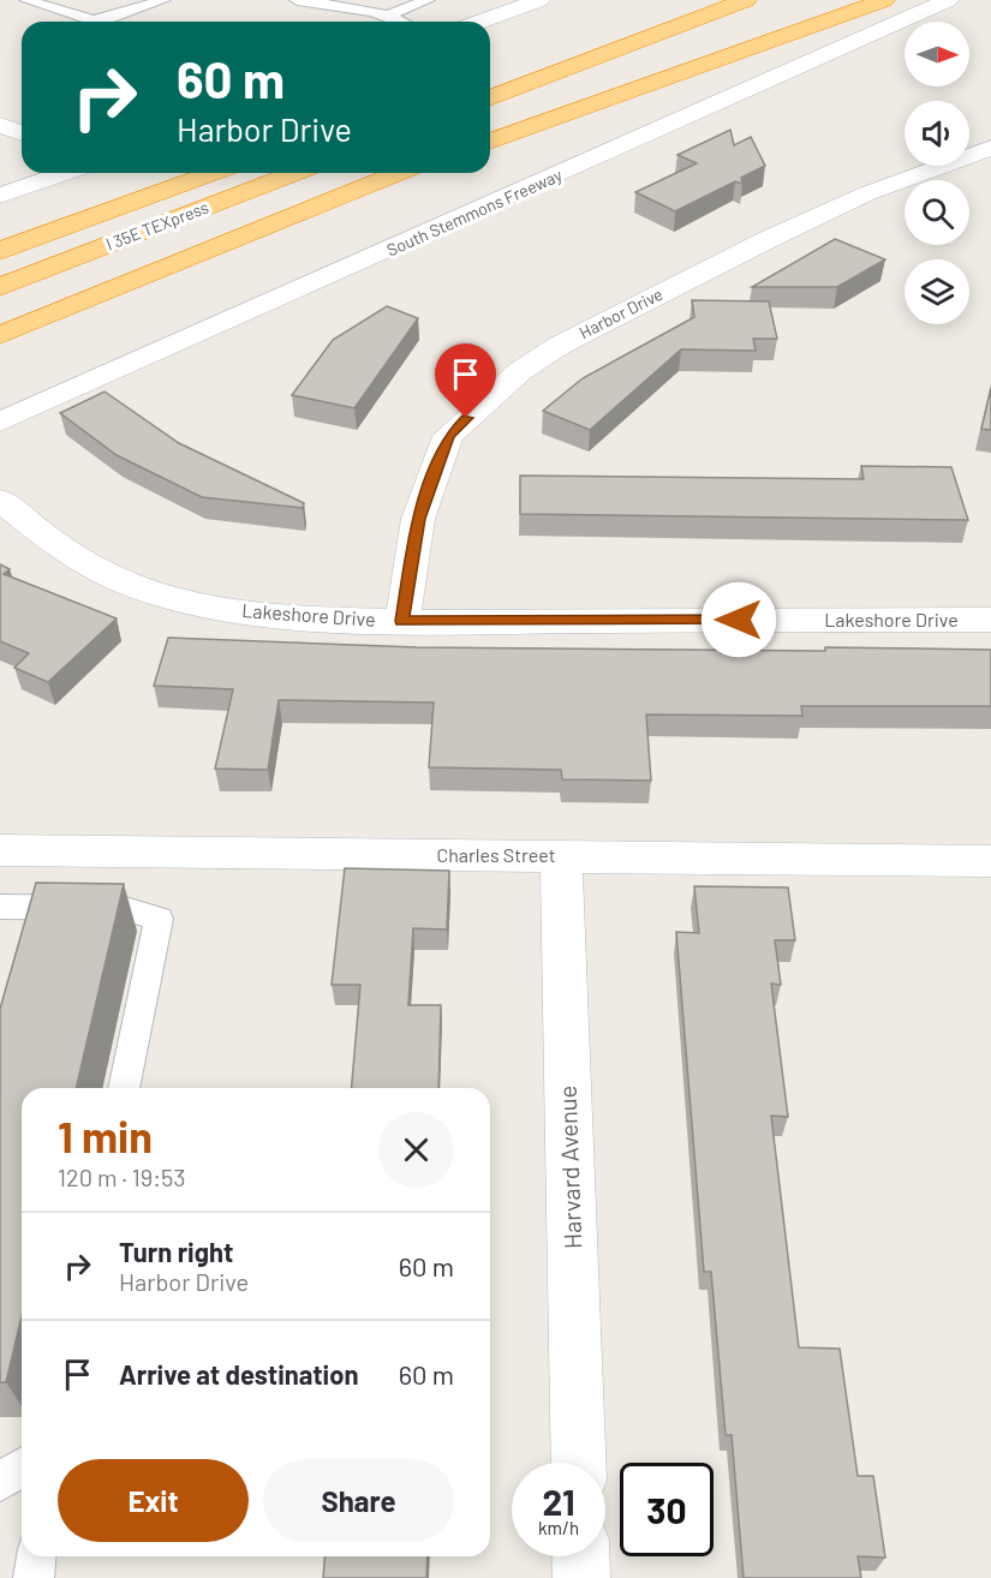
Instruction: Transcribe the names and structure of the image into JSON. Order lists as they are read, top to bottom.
{
  "streets": {
    "highway": ["I 35E TEXpress"],
    "street": [
      "South Stemmons Freeway",
      "Harbor Drive",
      "Lakeshore Drive",
      "Charles Street",
      "Harvard Avenue"
    ]
  },
  "crossings": [
    ["Harbor Drive", "Lakeshore Drive"],
    ["Charles Street", "Harvard Avenue"]
  ],
  "north": "right",
  "page": {
    "turn": ["60 m", "Harbor Drive"],
    "heading": ["1 min", "120 m · 19:53"],
    "list": [
      {
        "name": "Turn right",
        "note": "Harbor Drive",
        "value": "60 m"
      },
      {
        "name": "Arrive at destination",
        "value": "60 m"
      }
    ],
    "buttons": ["Exit", "Share"],
    "speed": "21 km/h",
    "limit": "30"
  }
}
